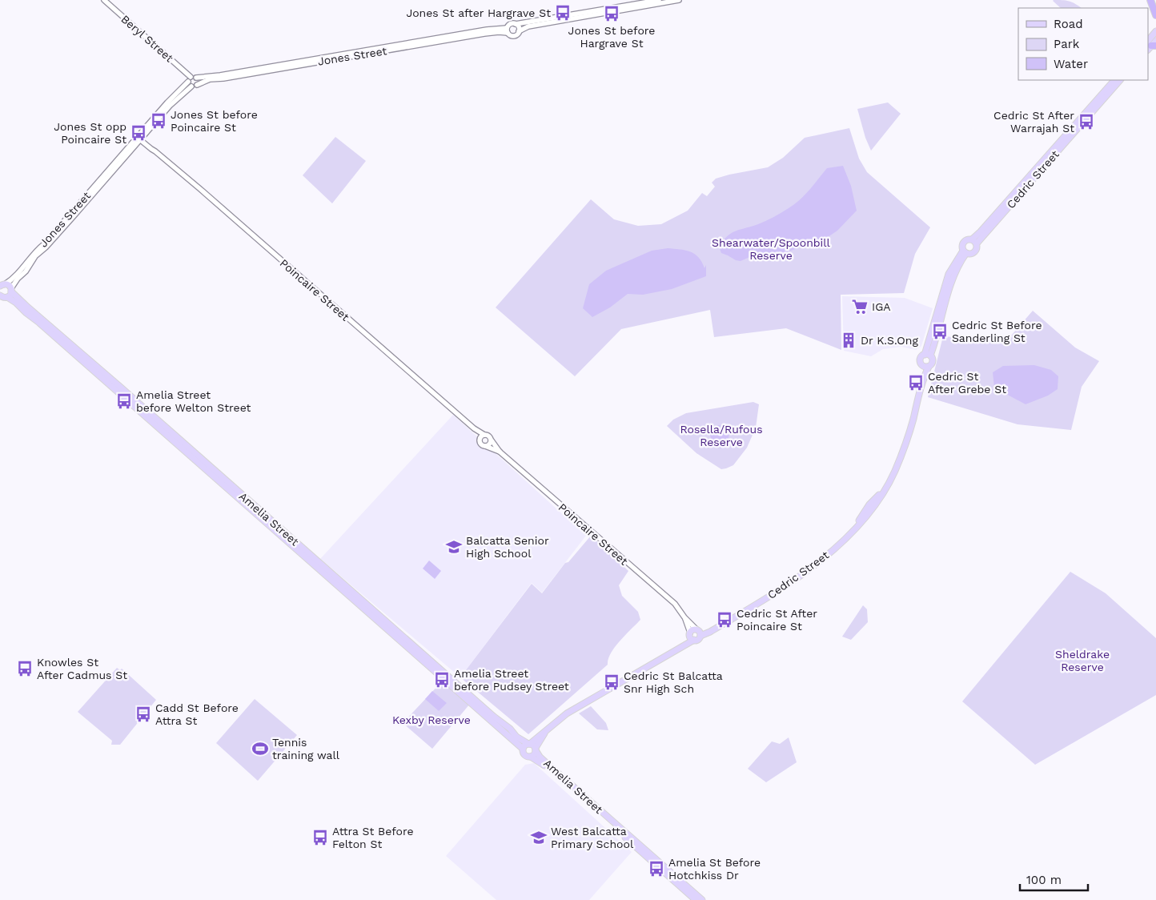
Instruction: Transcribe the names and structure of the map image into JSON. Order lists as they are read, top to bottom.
{
  "streets": {
    "main road": ["Cedric Street", "Amelia Street"],
    "street": ["Beryl Street", "Jones Street", "Poincaire Street"]
  },
  "crossings": [
    ["Beryl Street", "Jones Street"],
    ["Jones Street", "Poincaire Street"],
    ["Jones Street", "Amelia Street"],
    ["Cedric Street", "Poincaire Street"],
    ["Cedric Street", "Amelia Street"]
  ],
  "parks": [
    "Shearwater/Spoonbill Reserve",
    "Rosella/Rufous Reserve",
    "Sheldrake Reserve",
    "Kexby Reserve"
  ],
  "places": {
    "bus stop": [
      "Jones St after Hargrave St",
      "Jones St before Hargrave St",
      "Jones St before Poincaire St",
      "Cedric St After Warrajah St",
      "Jones St opp Poincaire St",
      "Cedric St Before Sanderling St",
      "Cedric St After Grebe St",
      "Amelia Street before Welton Street",
      "Cedric St After Poincaire St",
      "Knowles St After Cadmus St",
      "Amelia Street before Pudsey Street",
      "Cedric St Balcatta Snr High Sch",
      "Cadd St Before Attra St",
      "Attra St Before Felton St",
      "Amelia St Before Hotchkiss Dr"
    ],
    "supermarket": ["IGA"],
    "building": ["Dr K.S.Ong"],
    "school or university": ["Balcatta Senior High School", "West Balcatta Primary School"],
    "sports": ["Tennis training wall"]
  },
  "legend": ["Road", "Park", "Water"],
  "scale_bar": "100 m"
}
